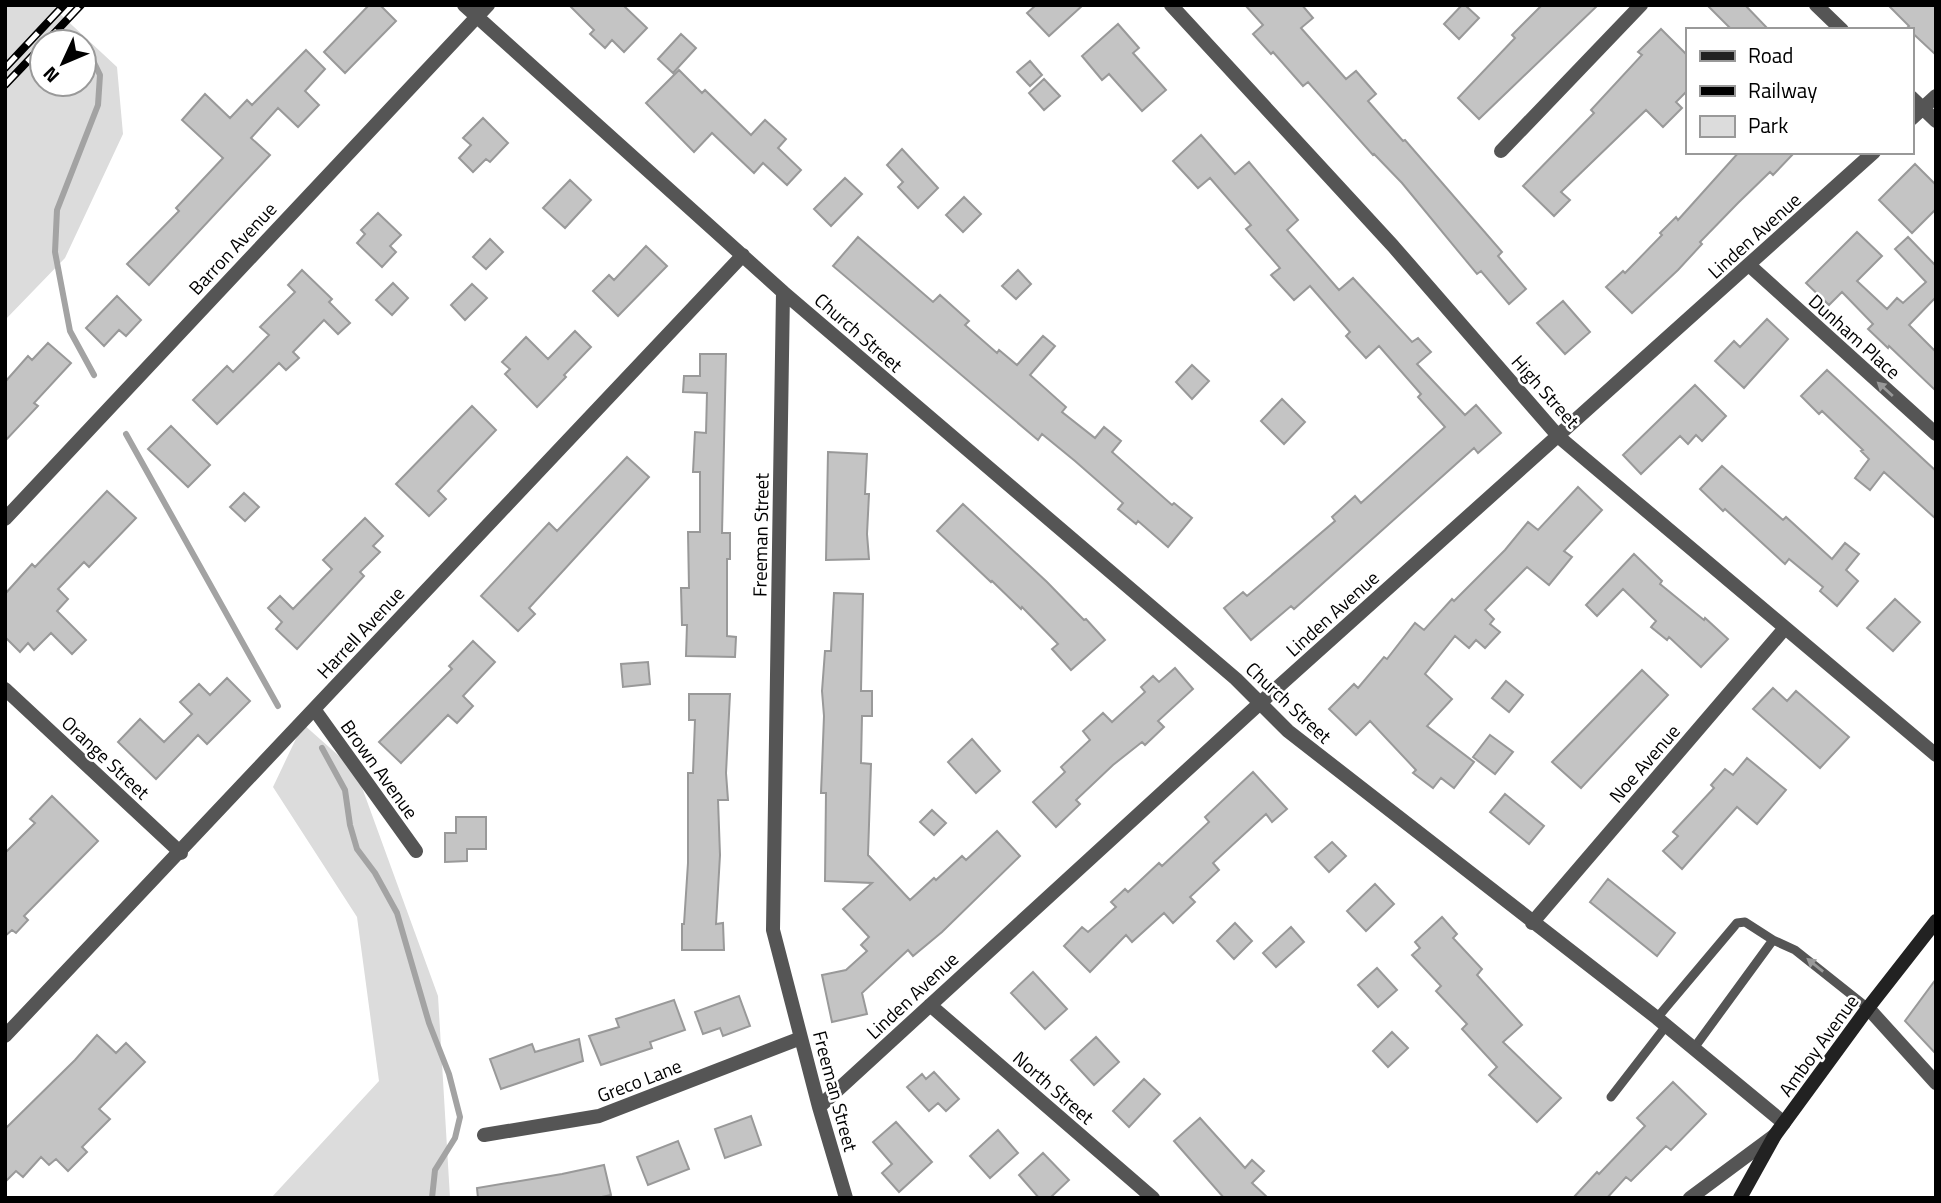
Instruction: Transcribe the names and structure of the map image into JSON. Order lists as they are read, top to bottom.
{
  "streets": {
    "main road": ["Amboy Avenue"],
    "street": [
      "Linden Avenue",
      "Barron Avenue",
      "Church Street",
      "Dunham Place",
      "High Street",
      "Freeman Street",
      "Harrell Avenue",
      "Orange Street",
      "Noe Avenue",
      "Brown Avenue",
      "Greco Lane",
      "North Street"
    ]
  },
  "crossings": [
    ["Linden Avenue", "Church Street"],
    ["Linden Avenue", "Dunham Place"],
    ["Linden Avenue", "High Street"],
    ["Linden Avenue", "Freeman Street"],
    ["Linden Avenue", "North Street"],
    ["Church Street", "Freeman Street"],
    ["Church Street", "Noe Avenue"],
    ["Church Street", "Amboy Avenue"],
    ["High Street", "Noe Avenue"],
    ["Freeman Street", "Greco Lane"],
    ["Harrell Avenue", "Orange Street"],
    ["Harrell Avenue", "Brown Avenue"]
  ],
  "one_way": ["Dunham Place"],
  "legend": ["Road", "Railway", "Park"],
  "north": "bottom left"
}
